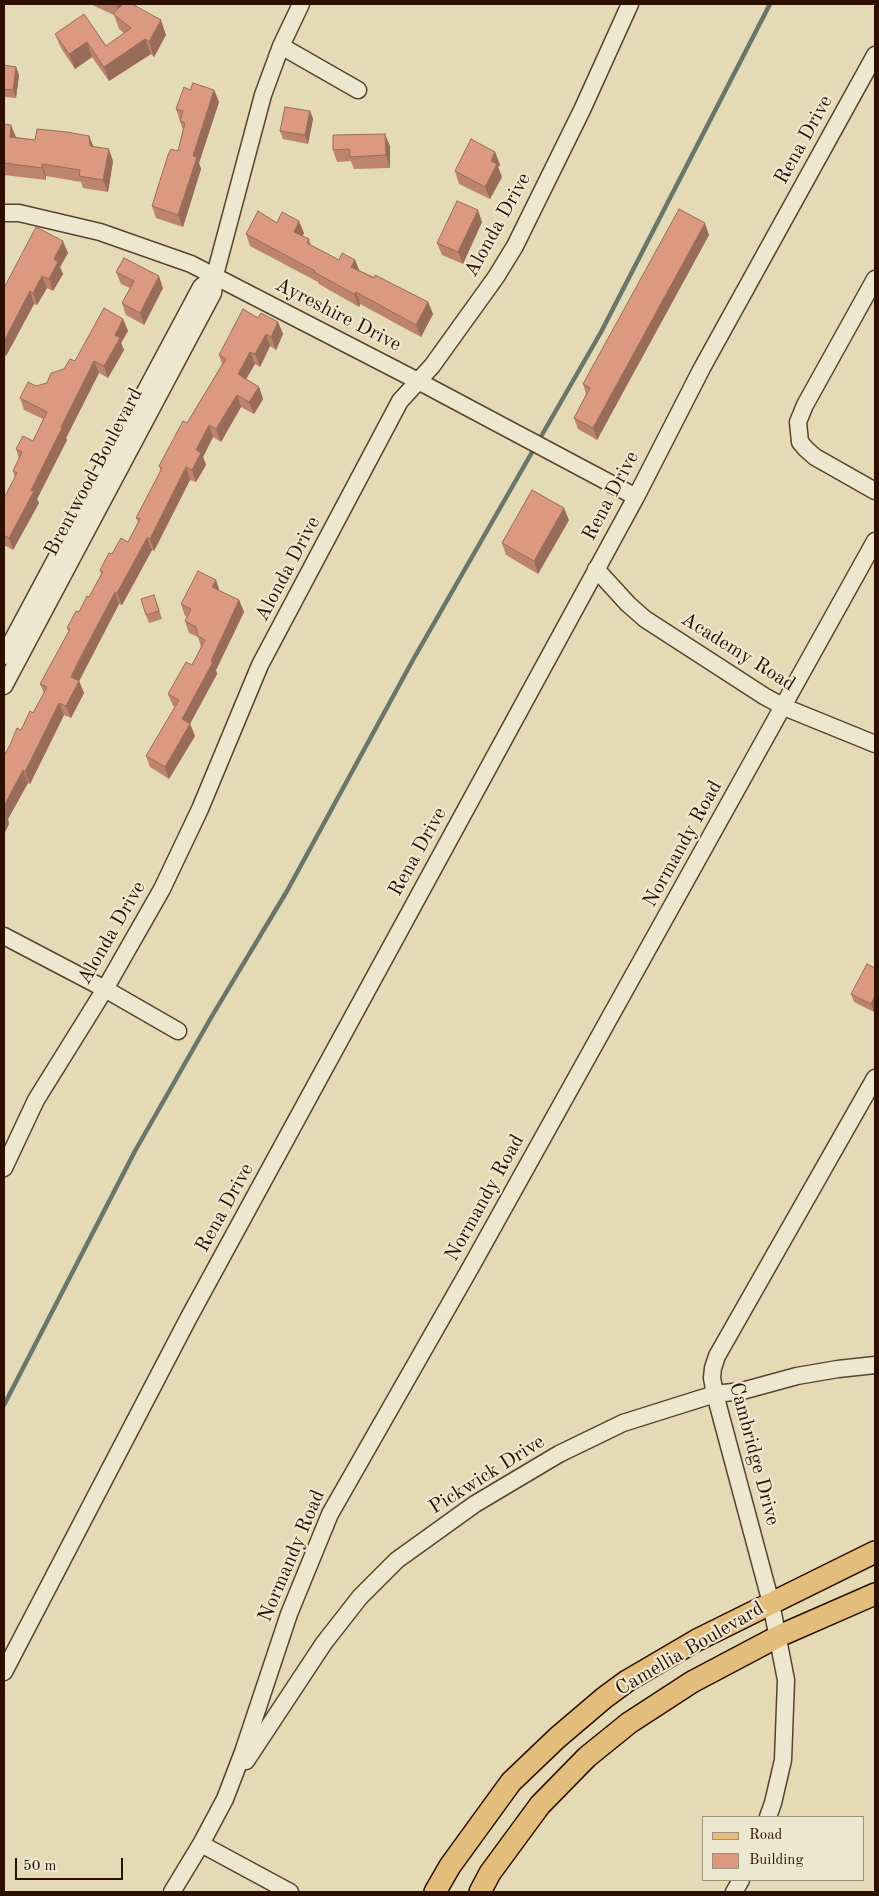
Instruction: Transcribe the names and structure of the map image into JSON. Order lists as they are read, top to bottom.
{
  "streets": {
    "main road": ["Camellia Boulevard"],
    "street": [
      "Rena Drive",
      "Alonda Drive",
      "Ayreshire Drive",
      "Brentwood Boulevard",
      "Academy Road",
      "Normandy Road",
      "Cambridge Drive",
      "Pickwick Drive"
    ]
  },
  "crossings": [
    ["Rena Drive", "Ayreshire Drive"],
    ["Rena Drive", "Academy Road"],
    ["Alonda Drive", "Ayreshire Drive"],
    ["Ayreshire Drive", "Brentwood Boulevard"],
    ["Academy Road", "Normandy Road"],
    ["Normandy Road", "Pickwick Drive"],
    ["Cambridge Drive", "Pickwick Drive"],
    ["Cambridge Drive", "Camellia Boulevard"]
  ],
  "legend": ["Road", "Building"],
  "scale_bar": "50 m"
}
